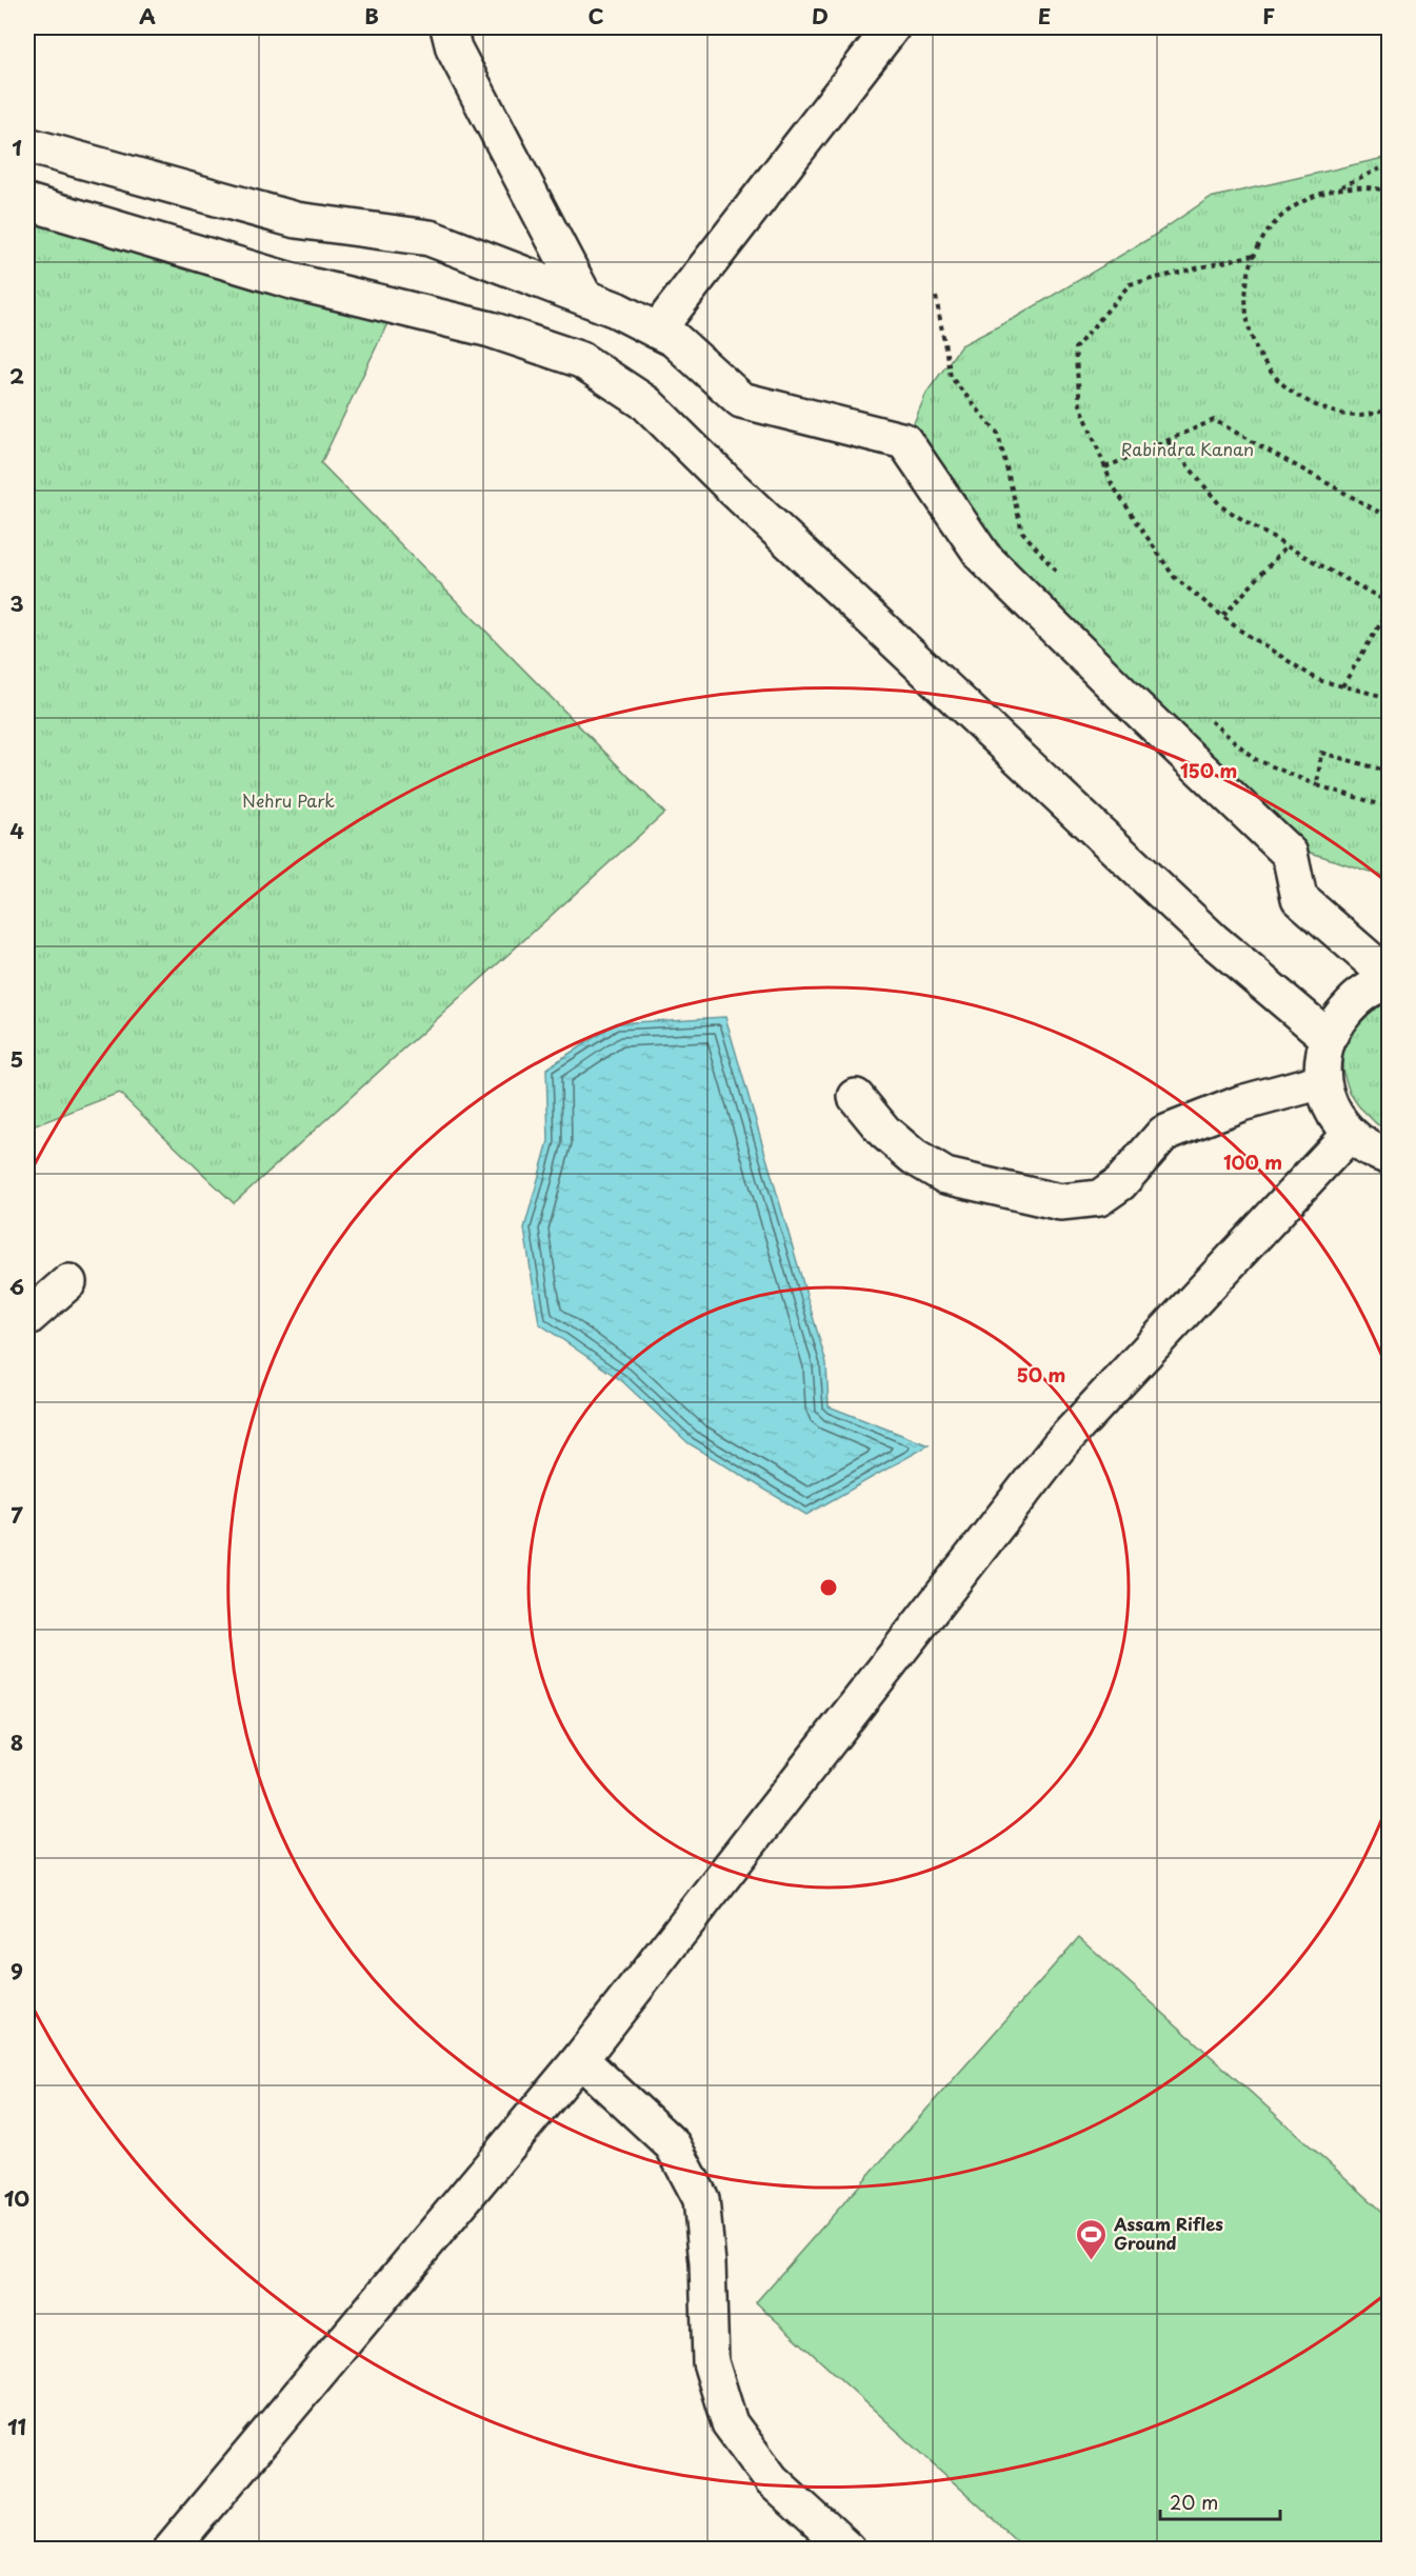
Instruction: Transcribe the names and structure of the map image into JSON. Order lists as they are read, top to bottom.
{
  "parks": ["Rabindra Kanan", "Nehru Park"],
  "places": {
    "sports": ["Assam Rifles Ground"]
  },
  "scale_bar": "20 m",
  "grid": {
    "columns": [
      "A",
      "B",
      "C",
      "D",
      "E",
      "F"
    ],
    "rows": [
      "1",
      "2",
      "3",
      "4",
      "5",
      "6",
      "7",
      "8",
      "9",
      "10",
      "11"
    ]
  },
  "rings": ["150 m", "100 m", "50 m"]
}
